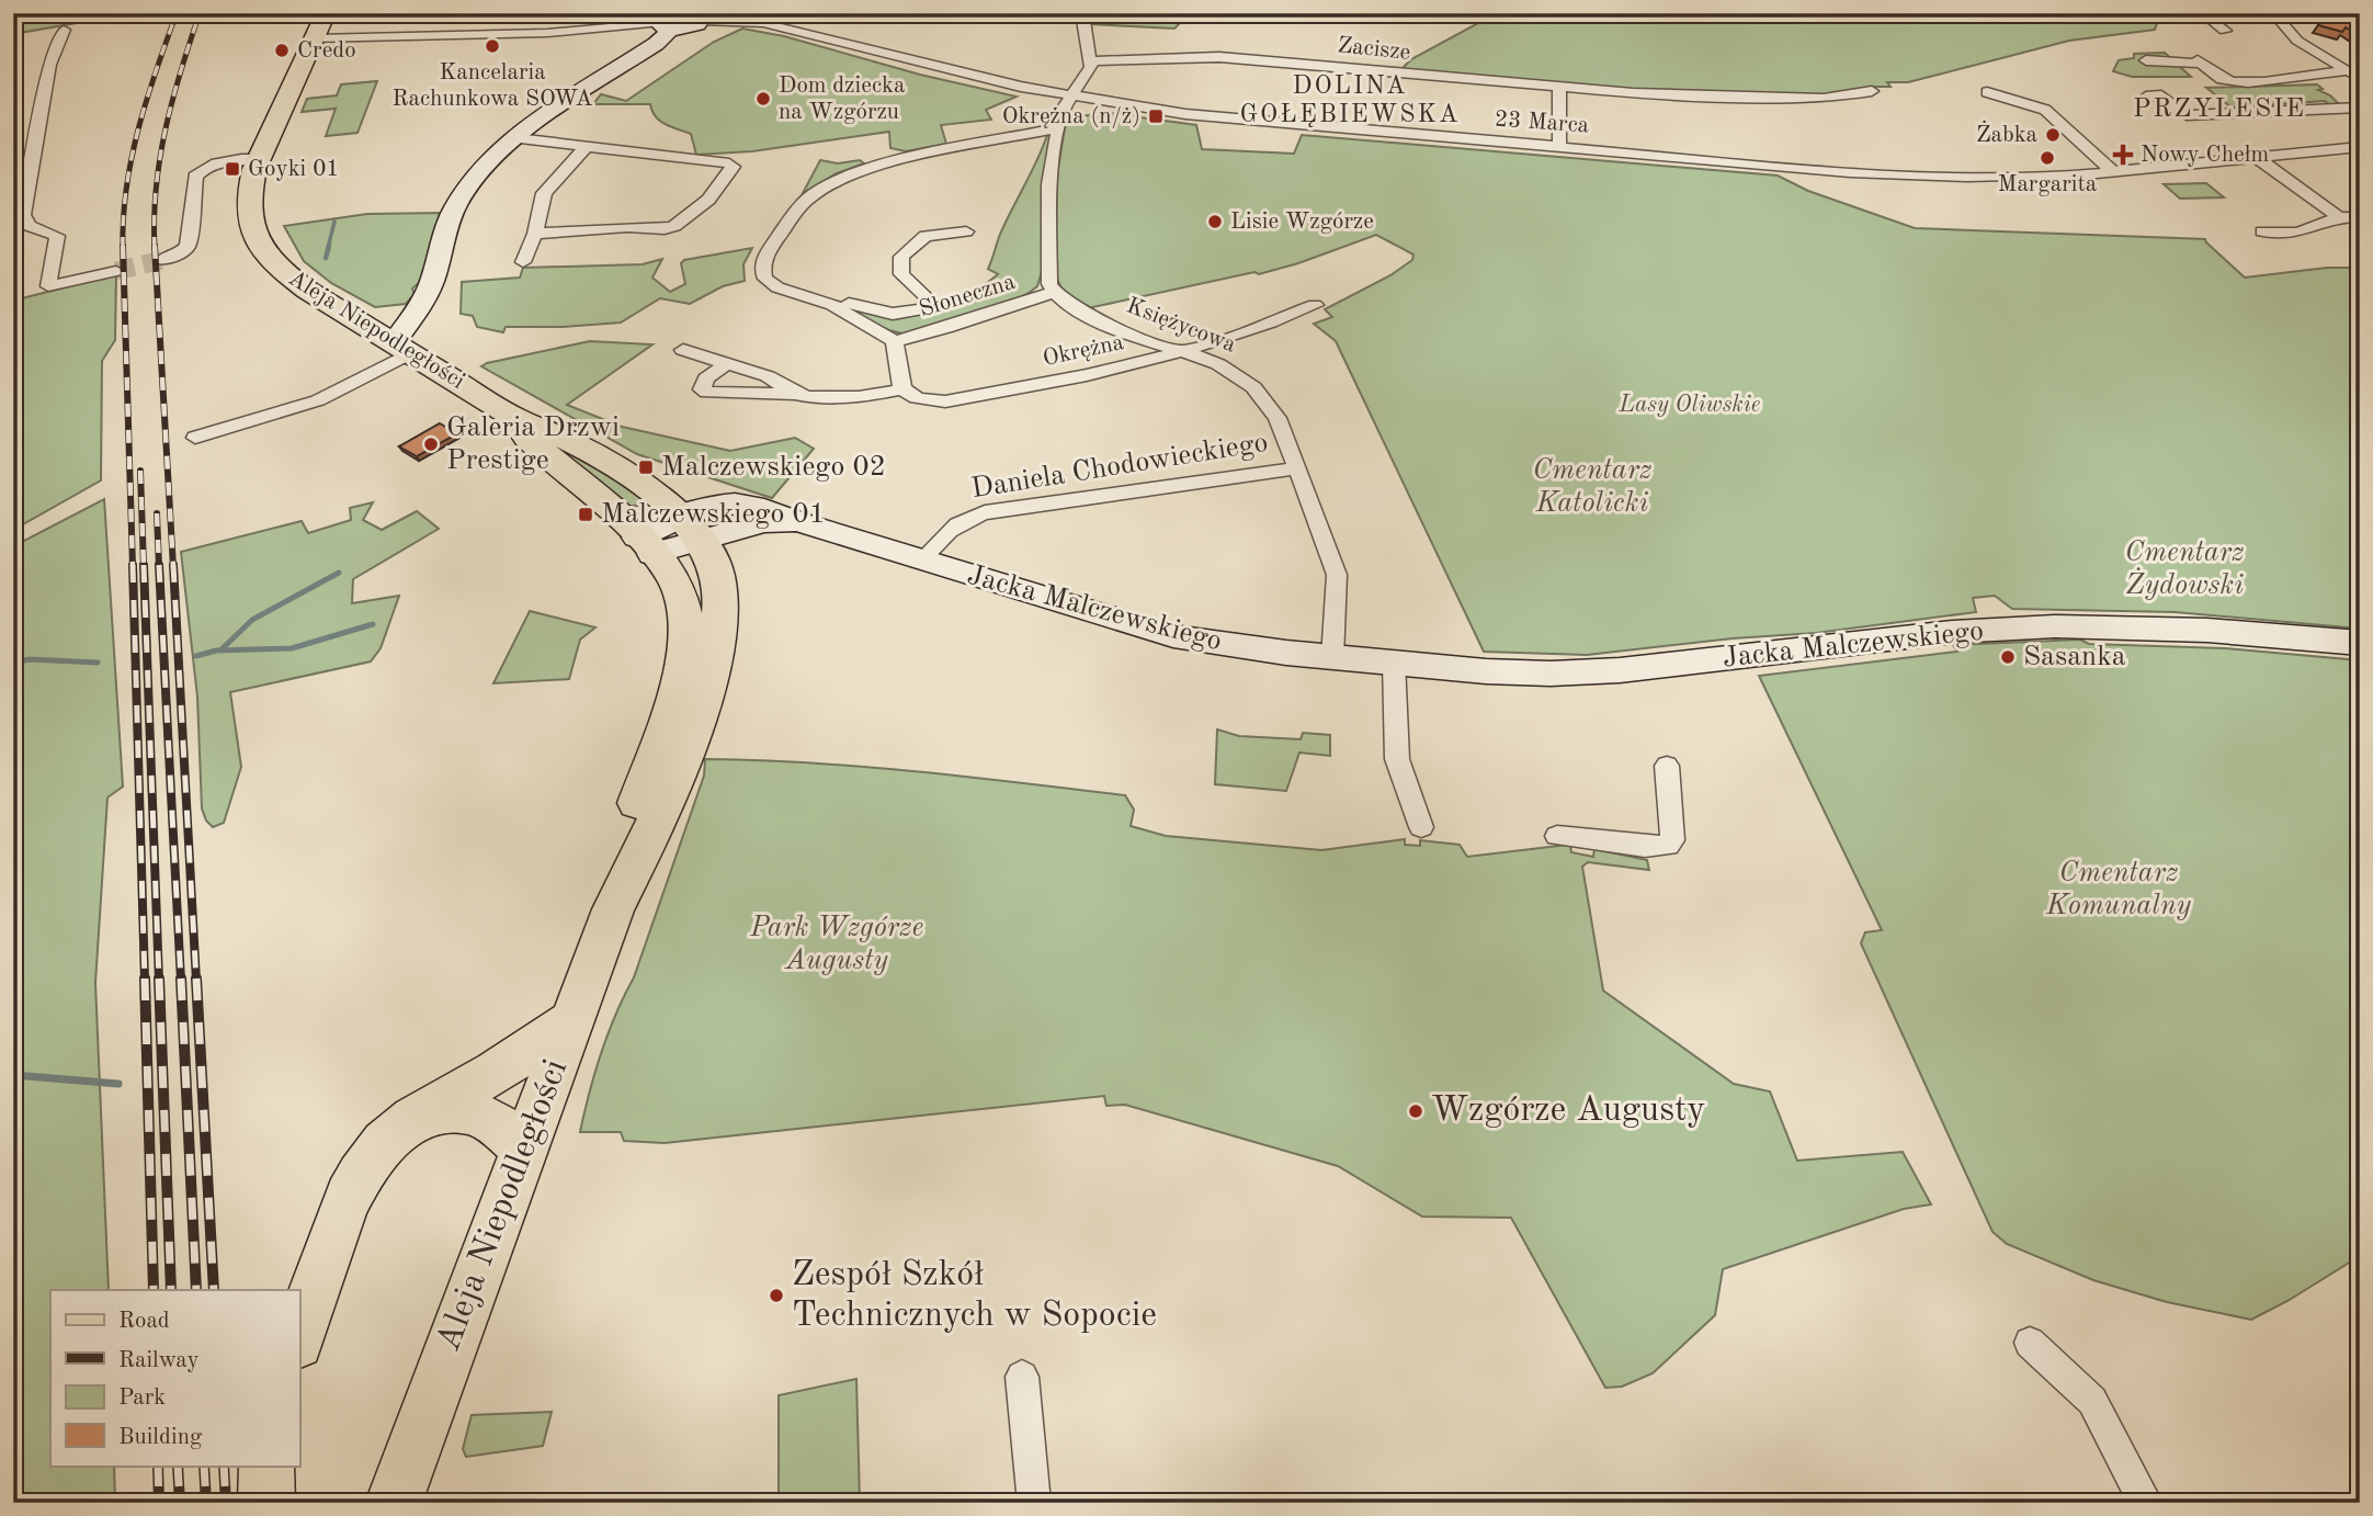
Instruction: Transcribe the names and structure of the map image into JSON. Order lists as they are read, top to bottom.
{
  "streets": {
    "main road": ["Aleja Niepodległości", "Jacka Malczewskiego"],
    "street": [
      "Zacisze",
      "23 Marca",
      "Słoneczna",
      "Księżycowa",
      "Okrężna",
      "Daniela Chodowieckiego"
    ]
  },
  "crossings": [
    ["Słoneczna", "Księżycowa"],
    ["Księżycowa", "Okrężna"],
    ["Księżycowa", "Daniela Chodowieckiego"],
    ["Księżycowa", "Jacka Malczewskiego"],
    ["Aleja Niepodległości", "Jacka Malczewskiego"],
    ["Daniela Chodowieckiego", "Jacka Malczewskiego"]
  ],
  "districts": ["DOLINA GOŁĘBIEWSKA", "PRZYLESIE"],
  "parks": [
    "Lasy Oliwskie",
    "Cmentarz Katolicki",
    "Cmentarz Żydowski",
    "Cmentarz Komunalny",
    "Park Wzgórze Augusty"
  ],
  "places": {
    "other": [
      "Kancelaria Rachunkowa SOWA",
      "Credo",
      "Dom dziecka na Wzgórzu",
      "Żabka",
      "Margarita",
      "Lisie Wzgórze",
      "Galeria Drzwi Prestige",
      "Sasanka",
      "Wzgórze Augusty",
      "Zespół Szkół Technicznych w Sopocie"
    ],
    "transit": [
      "Okrężna (n/ż)",
      "Goyki 01",
      "Malczewskiego 02",
      "Malczewskiego 01"
    ],
    "health": ["Nowy Chełm"]
  },
  "legend": [
    "Road",
    "Railway",
    "Park",
    "Building"
  ]
}
